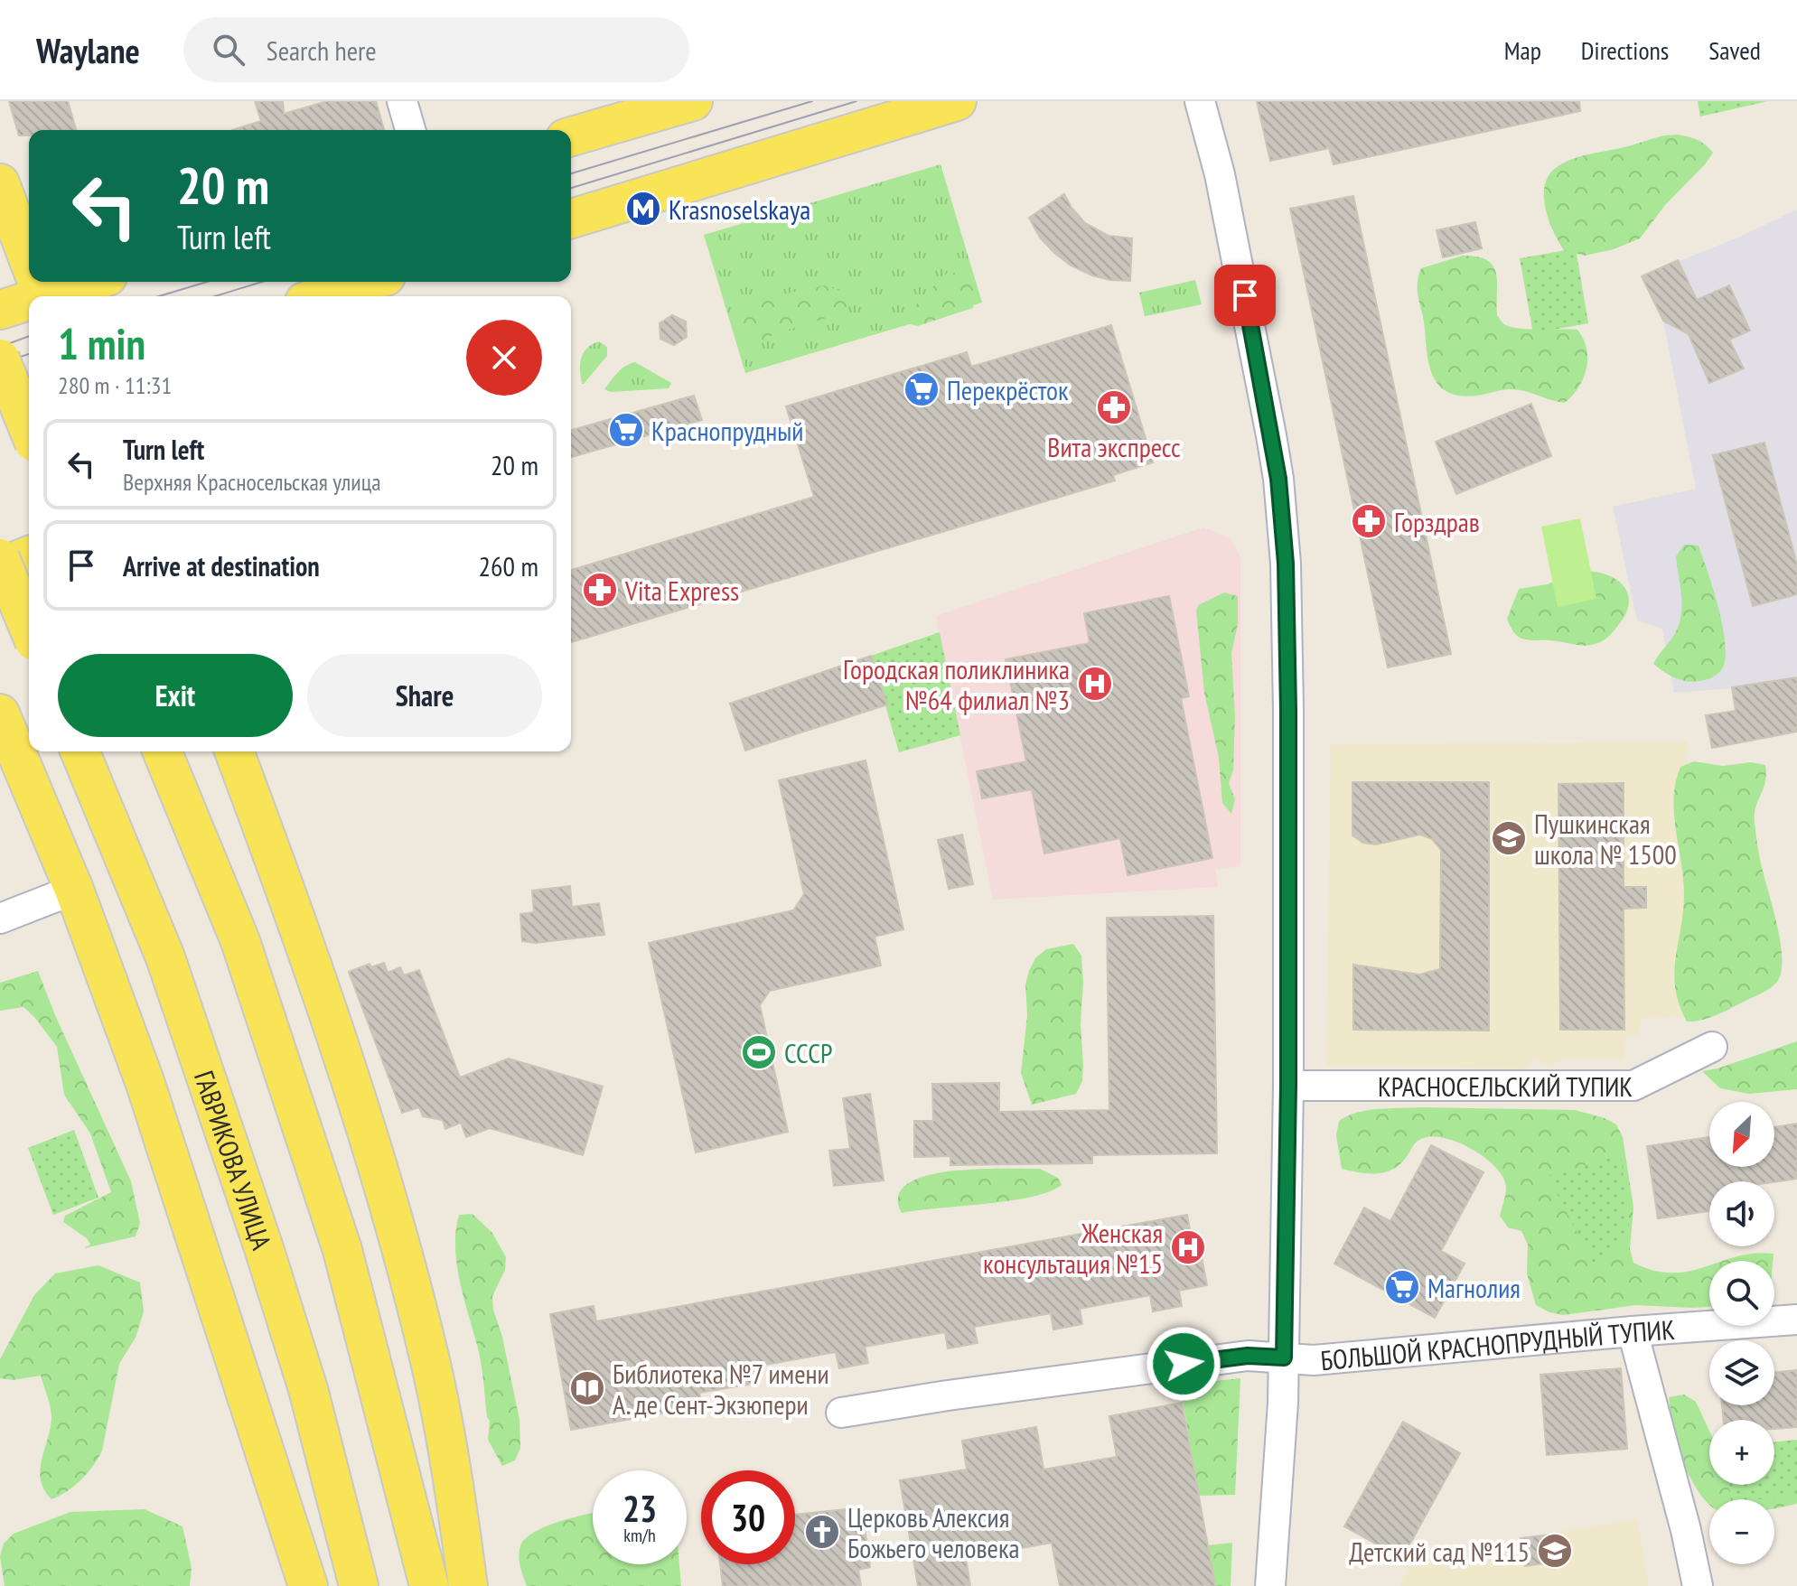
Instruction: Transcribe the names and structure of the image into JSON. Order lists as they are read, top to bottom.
{
  "streets": {
    "main road": ["ГАВРИКОВА УЛИЦА"],
    "street": ["КРАСНОСЕЛЬСКИЙ ТУПИК", "БОЛЬШОЙ КРАСНОПРУДНЫЙ ТУПИК"]
  },
  "places": {
    "metro station": ["Krasnoselskaya"],
    "supermarket": ["Перекрёсток", "Краснопрудный", "Магнолия"],
    "pharmacy": ["Вита экспресс", "Горздрав", "Vita Express"],
    "hospital": ["Городская поликлиника №64 филиал №3", "Женская консультация №15"],
    "school or university": ["Пушкинская школа № 1500", "Детский сад №115"],
    "sports": ["СССР"],
    "library": ["Библиотека №7 имени А. де Сент-Экзюпери"],
    "church": ["Церковь Алексия Божьего человека"]
  },
  "north": "bottom left",
  "page": {
    "header": "Waylane",
    "search": "Search here",
    "nav": ["Map", "Directions", "Saved"],
    "turn": ["20 m", "Turn left"],
    "heading": ["1 min", "280 m · 11:31"],
    "list": [
      {
        "name": "Turn left",
        "note": "Верхняя Красносельская улица",
        "value": "20 m"
      },
      {
        "name": "Arrive at destination",
        "value": "260 m"
      }
    ],
    "buttons": ["Exit", "Share"],
    "map_buttons": ["+", "−"],
    "speed": "23 km/h",
    "limit": "30"
  }
}
